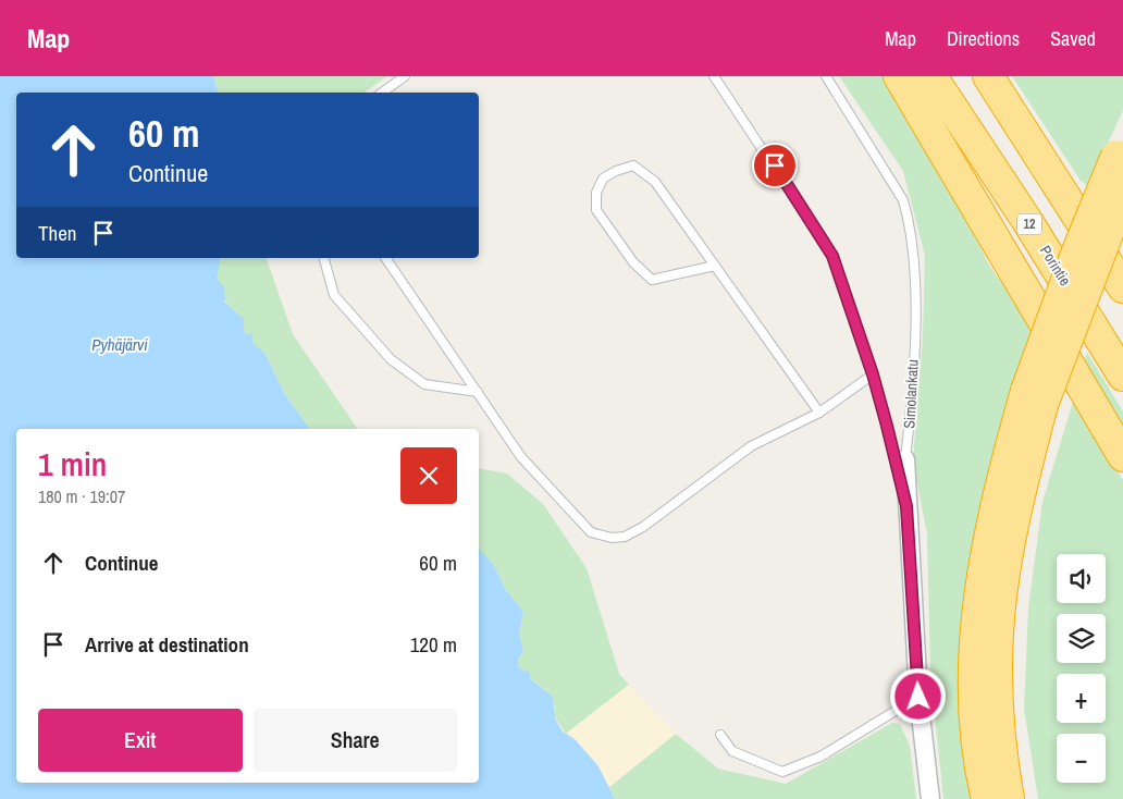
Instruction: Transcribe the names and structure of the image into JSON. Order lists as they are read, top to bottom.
{
  "streets": {
    "highway": ["12", "Porintie"],
    "street": ["Simolankatu"]
  },
  "water": ["Pyhäjärvi"],
  "page": {
    "header": "Map",
    "nav": ["Map", "Directions", "Saved"],
    "turn": ["60 m", "Continue"],
    "then": "Then",
    "heading": ["1 min", "180 m · 19:07"],
    "list": [
      {
        "name": "Continue",
        "value": "60 m"
      },
      {
        "name": "Arrive at destination",
        "value": "120 m"
      }
    ],
    "map_buttons": ["+", "−"],
    "buttons": ["Exit", "Share"]
  }
}
